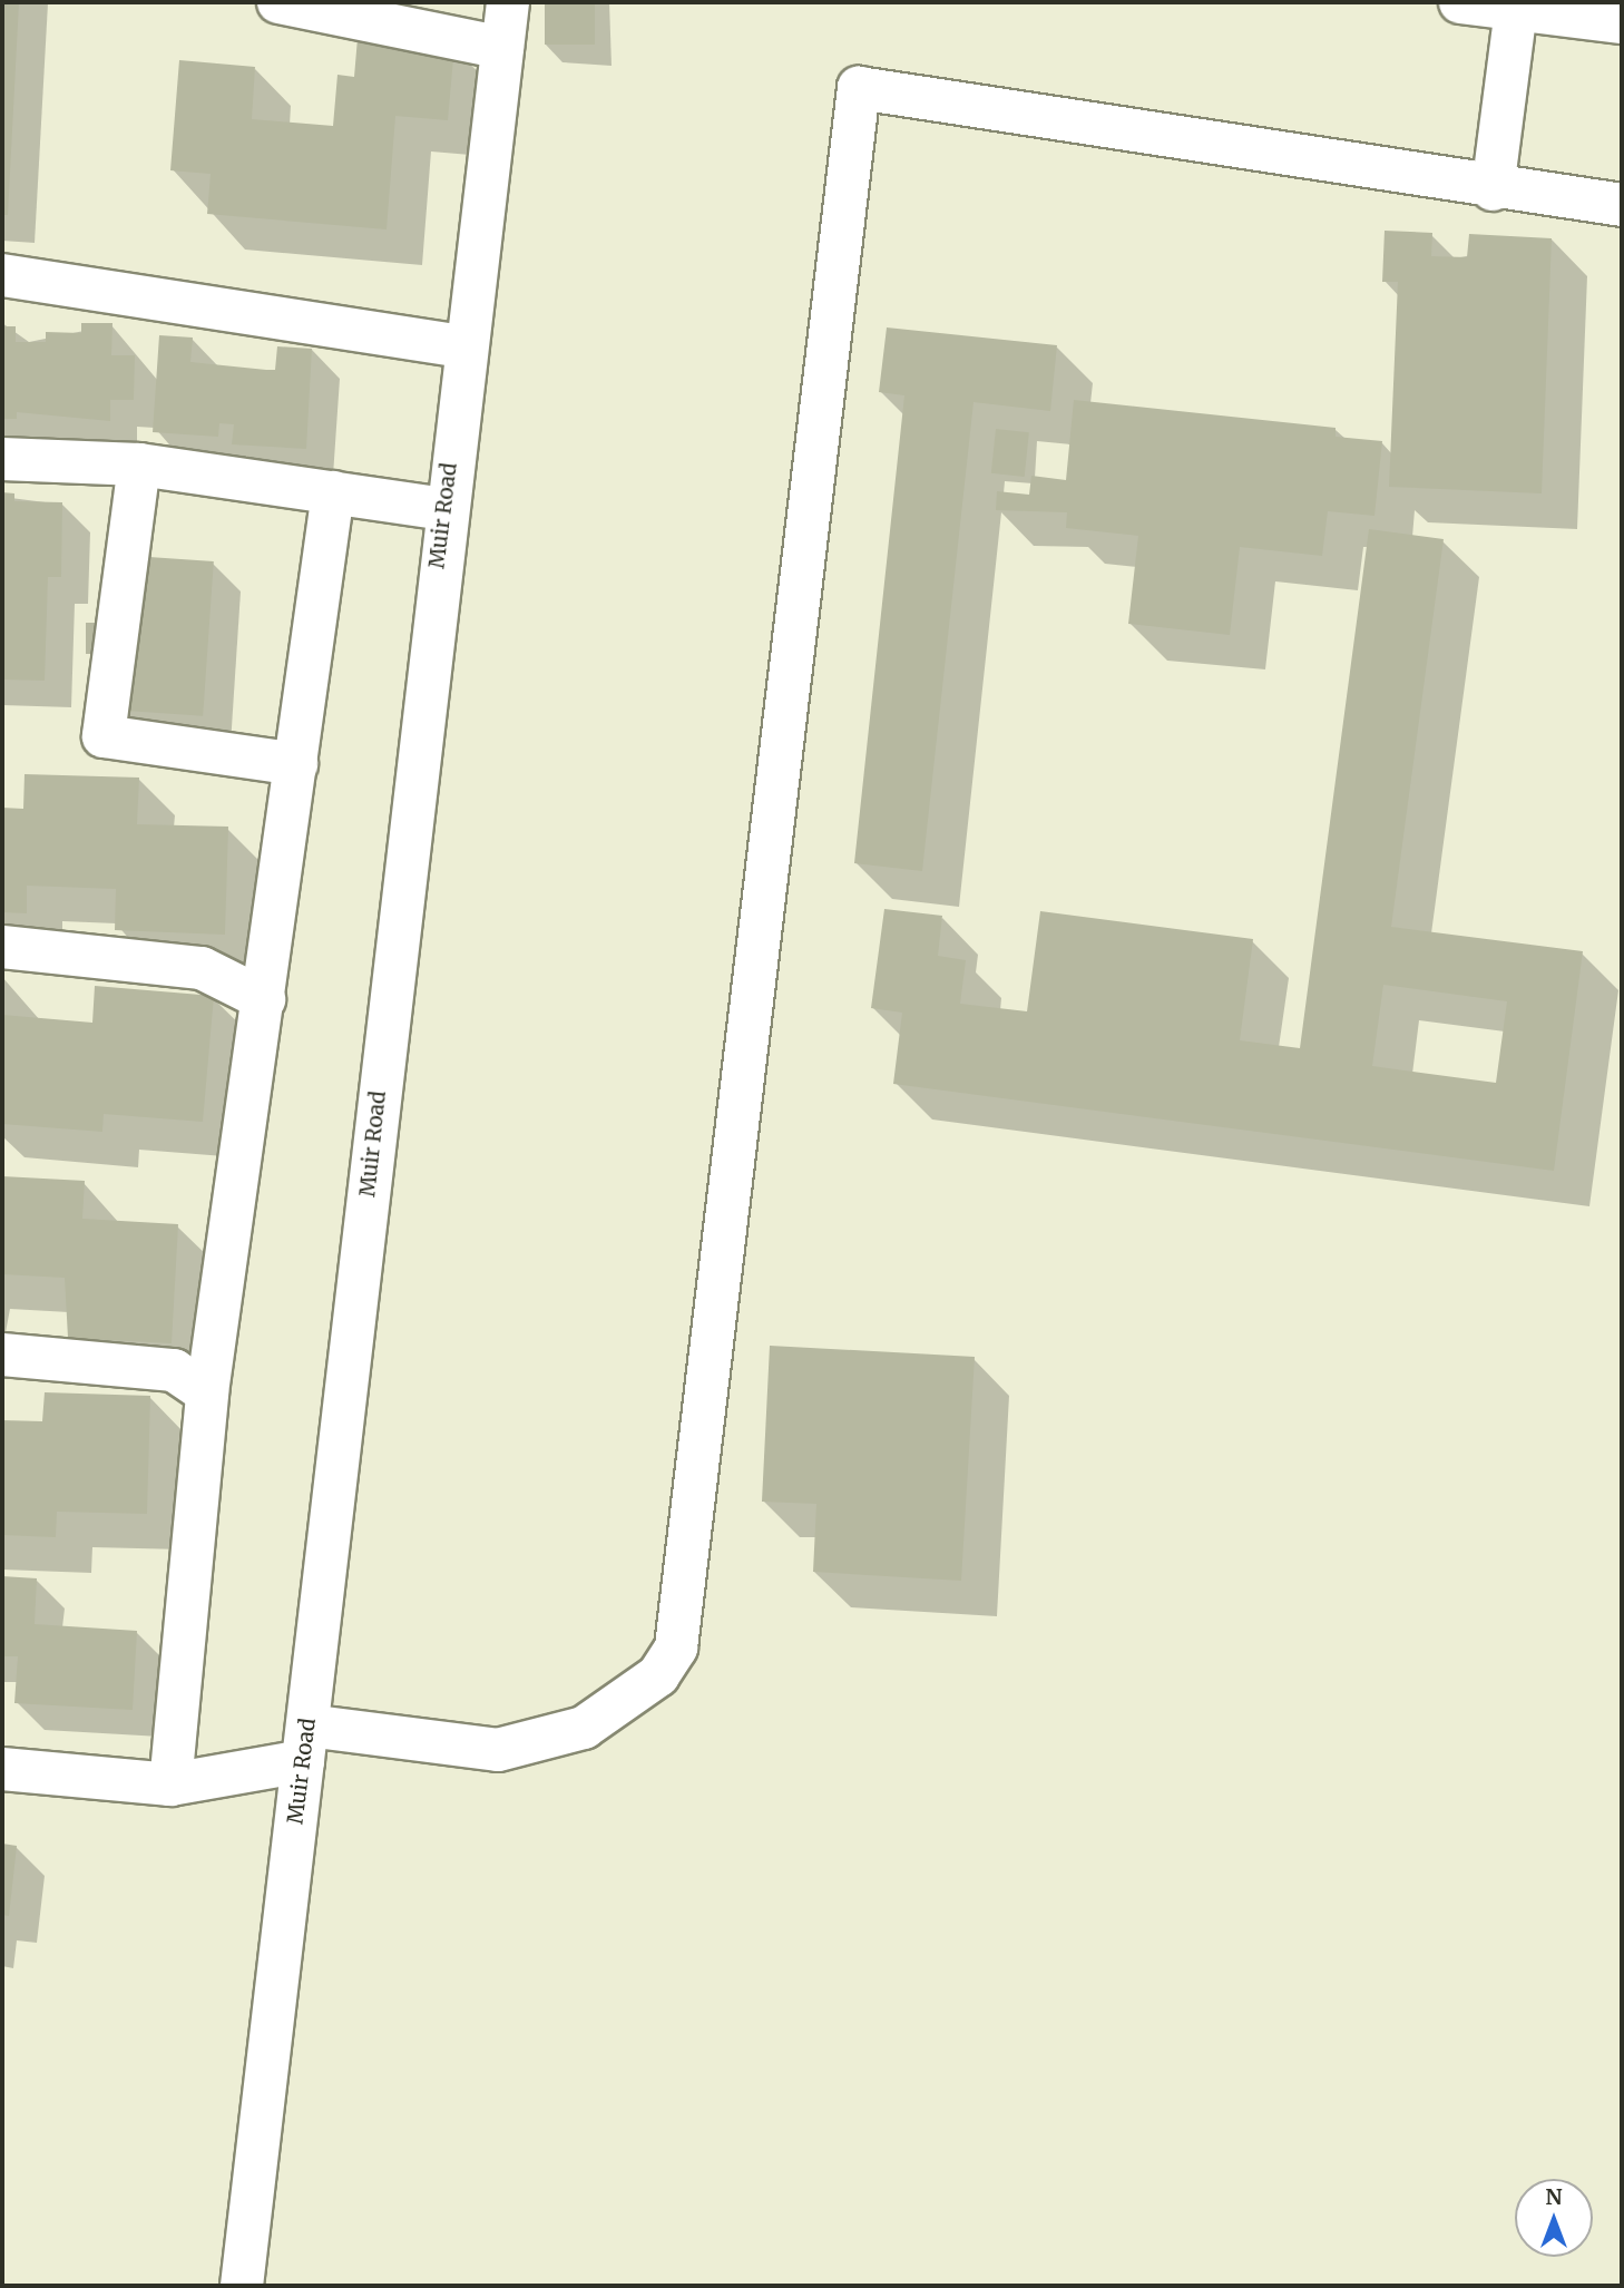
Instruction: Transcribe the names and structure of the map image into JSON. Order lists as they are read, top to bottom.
{
  "streets": {
    "street": ["Muir Road"]
  },
  "north": "top"
}
